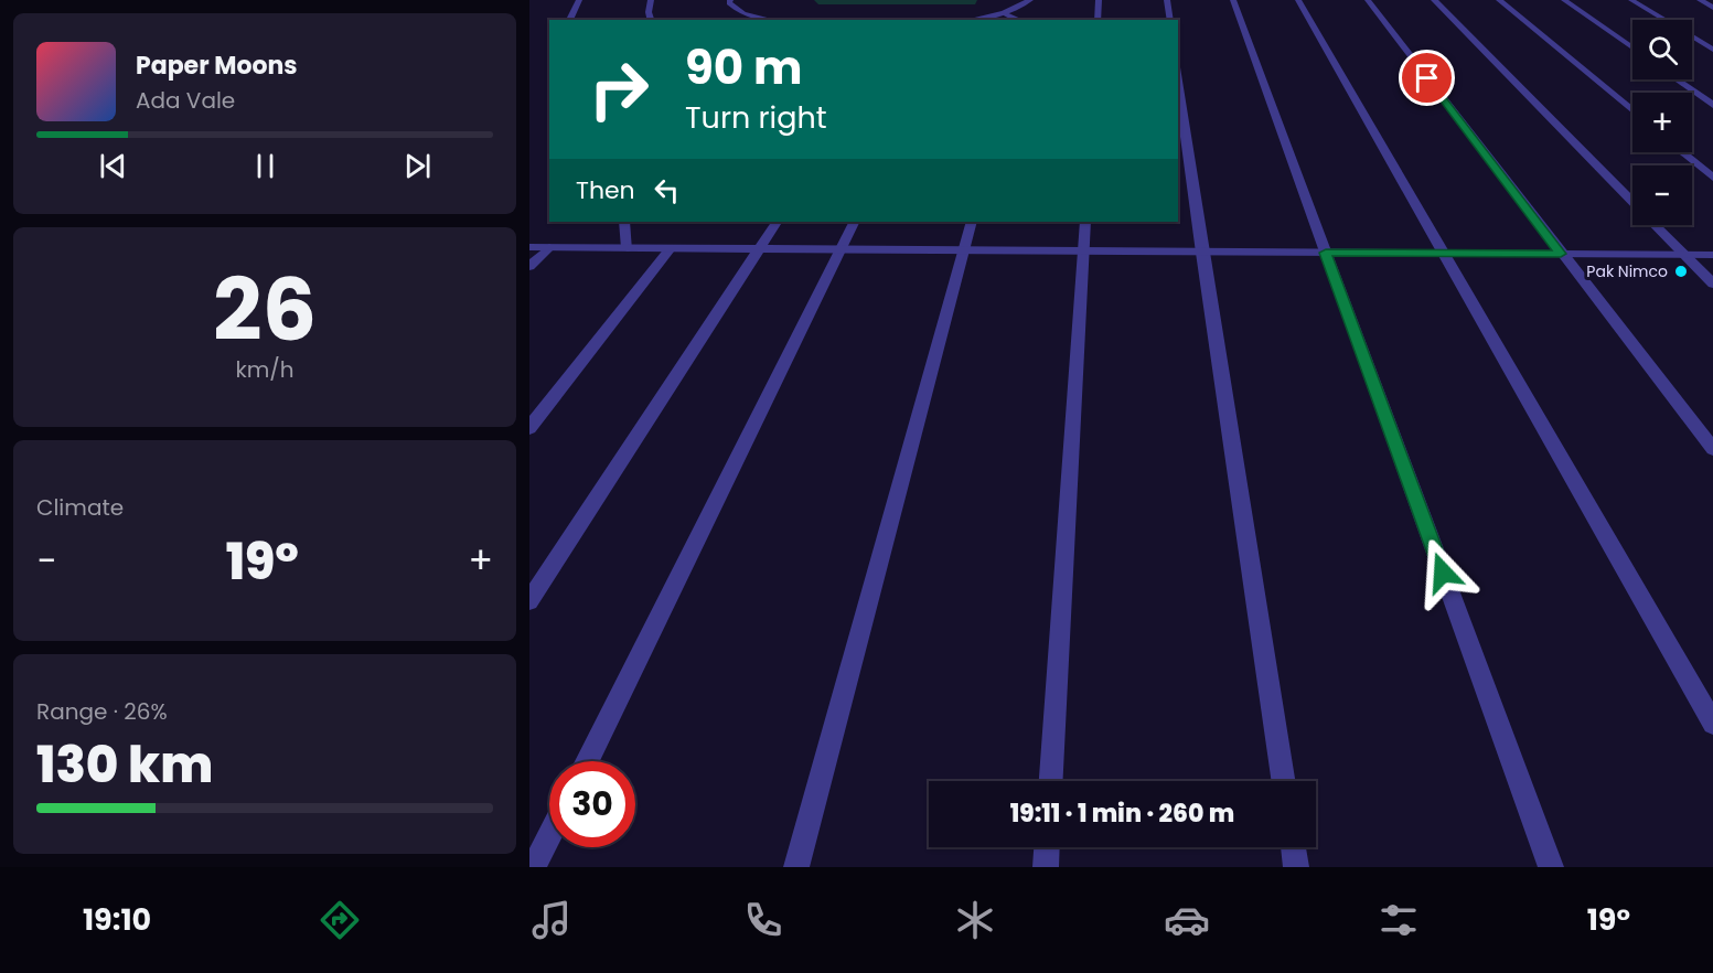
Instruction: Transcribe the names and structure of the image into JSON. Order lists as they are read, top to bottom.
{
  "places": ["Pak Nimco"],
  "page": {
    "map_buttons": ["+", "−"],
    "turn": ["90 m", "Turn right"],
    "song": ["Paper Moons", "Ada Vale"],
    "then": "Then",
    "tile": [
      ["26", "km/h"],
      "Climate",
      ["Range · 26%", "130 km"]
    ],
    "heat": ["−", "19°", "+"],
    "limit": "30",
    "trip": "19:11 · 1 min · 260 m",
    "tabs": ["19:10", "19°"]
  }
}
